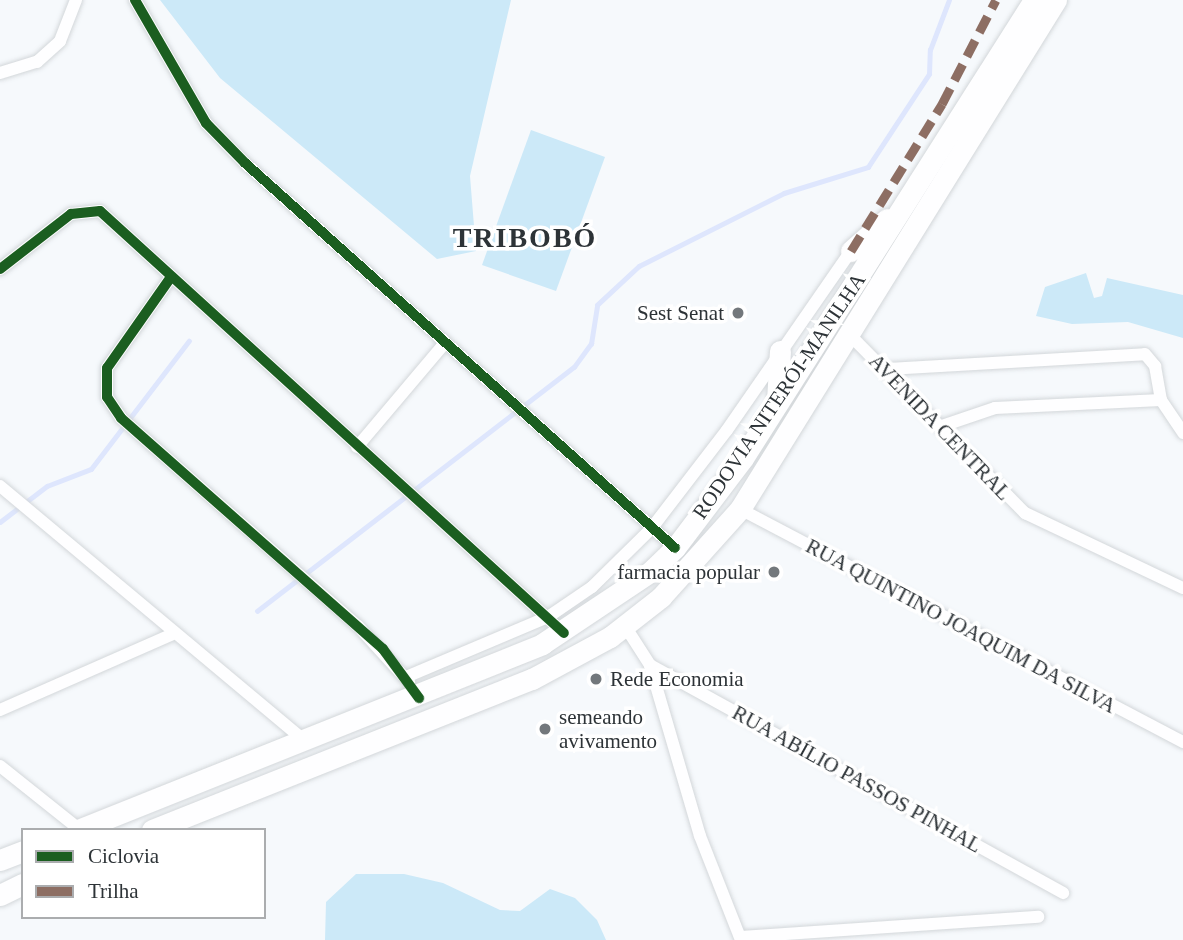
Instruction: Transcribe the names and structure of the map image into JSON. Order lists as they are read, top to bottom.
{
  "streets": {
    "highway": ["RODOVIA NITERÓI-MANILHA"],
    "street": ["AVENIDA CENTRAL", "RUA QUINTINO JOAQUIM DA SILVA", "RUA ABÍLIO PASSOS PINHAL"]
  },
  "crossings": [
    ["RODOVIA NITERÓI-MANILHA", "AVENIDA CENTRAL"],
    ["RODOVIA NITERÓI-MANILHA", "RUA QUINTINO JOAQUIM DA SILVA"]
  ],
  "districts": ["TRIBOBÓ"],
  "places": [
    "Sest Senat",
    "farmacia popular",
    "Rede Economia",
    "semeando avivamento"
  ],
  "legend": ["Ciclovia", "Trilha"]
}
